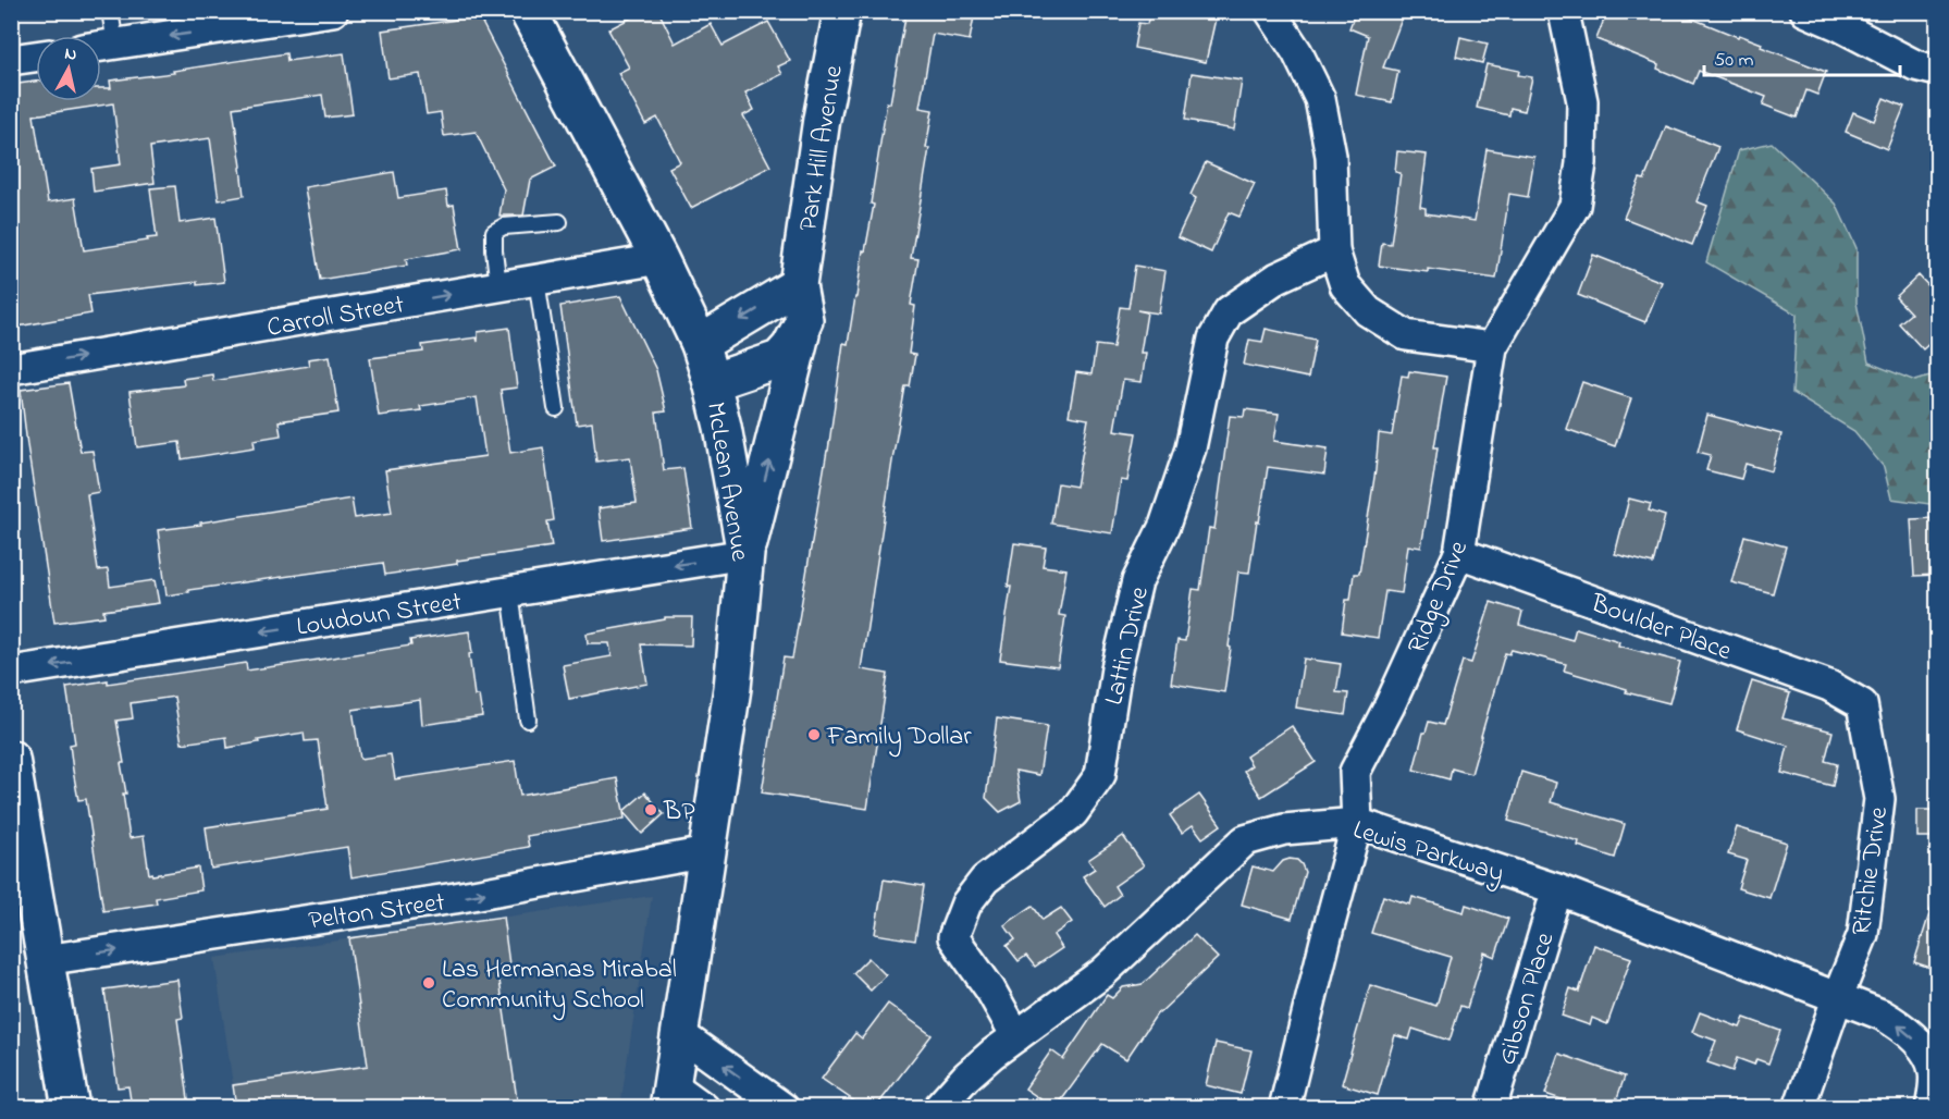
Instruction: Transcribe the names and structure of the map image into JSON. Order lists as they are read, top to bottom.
{
  "streets": {
    "street": [
      "Park Hill Avenue",
      "Carroll Street",
      "McLean Avenue",
      "Ridge Drive",
      "Loudoun Street",
      "Boulder Place",
      "Lattin Drive",
      "Lewis Parkway",
      "Ritchie Drive",
      "Pelton Street",
      "Gibson Place"
    ]
  },
  "crossings": [
    ["Carroll Street", "McLean Avenue"],
    ["McLean Avenue", "Loudoun Street"],
    ["McLean Avenue", "Pelton Street"],
    ["Ridge Drive", "Boulder Place"],
    ["Ridge Drive", "Lewis Parkway"],
    ["Boulder Place", "Ritchie Drive"],
    ["Lattin Drive", "Lewis Parkway"],
    ["Lewis Parkway", "Ritchie Drive"],
    ["Lewis Parkway", "Gibson Place"]
  ],
  "one_way": ["Carroll Street", "Loudoun Street", "Pelton Street"],
  "places": ["Family Dollar", "BP", "Las Hermanas Mirabal Community School"],
  "scale_bar": "50 m",
  "north": "top"
}
